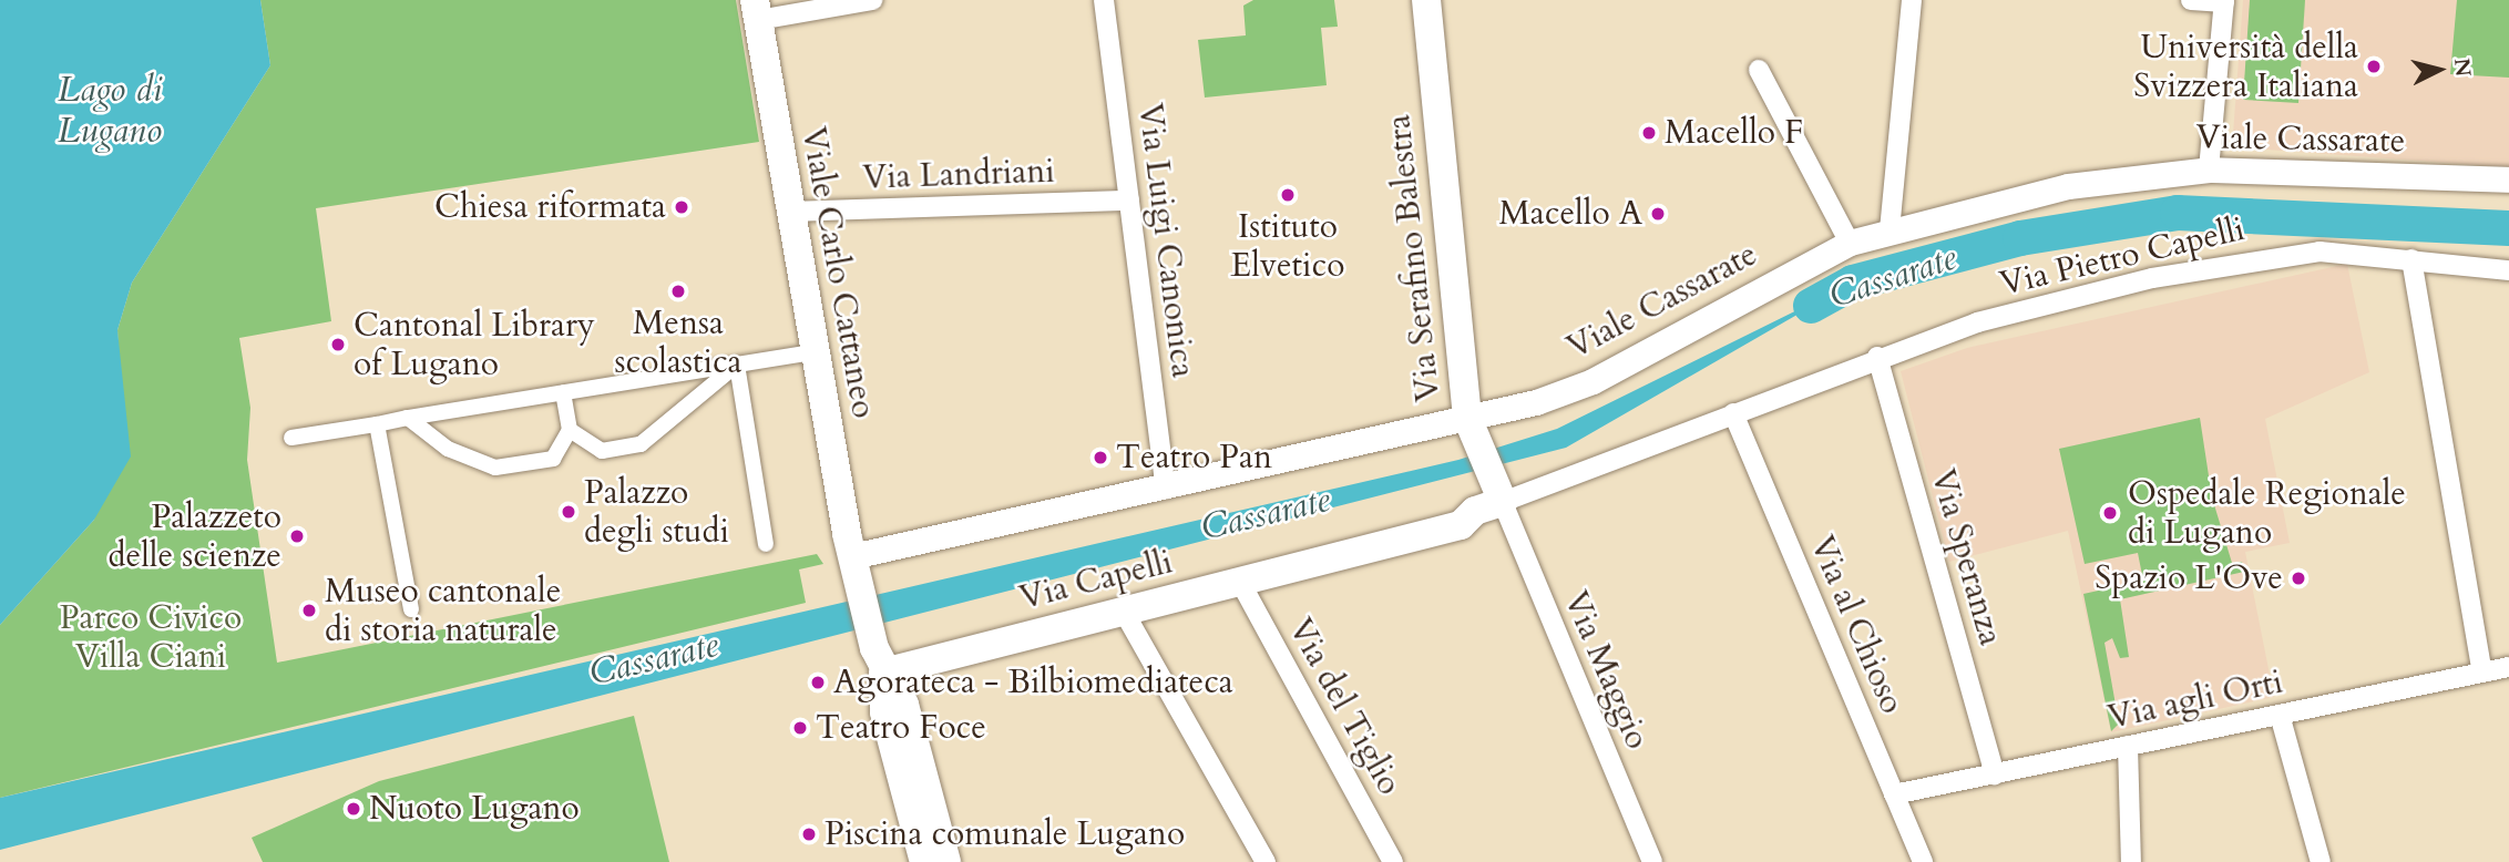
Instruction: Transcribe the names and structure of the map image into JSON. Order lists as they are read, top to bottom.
{
  "streets": {
    "main road": ["Via Serafino Balestra", "Viale Carlo Cattaneo", "Via Capelli"],
    "street": [
      "Viale Cassarate",
      "Via Landriani",
      "Via Luigi Canonica",
      "Via Pietro Capelli",
      "Via Speranza",
      "Via al Chioso",
      "Via Maggio",
      "Via agli Orti",
      "Via del Tiglio"
    ]
  },
  "crossings": [
    ["Viale Cassarate", "Via Luigi Canonica"],
    ["Viale Cassarate", "Via Serafino Balestra"],
    ["Viale Cassarate", "Viale Carlo Cattaneo"],
    ["Via Landriani", "Via Luigi Canonica"],
    ["Via Landriani", "Viale Carlo Cattaneo"],
    ["Via Pietro Capelli", "Via Serafino Balestra"],
    ["Via Pietro Capelli", "Via Speranza"],
    ["Via Pietro Capelli", "Via Capelli"],
    ["Via Pietro Capelli", "Via al Chioso"],
    ["Via Pietro Capelli", "Via Maggio"],
    ["Via Serafino Balestra", "Via Capelli"],
    ["Via Serafino Balestra", "Via Maggio"],
    ["Viale Carlo Cattaneo", "Via Capelli"],
    ["Via Speranza", "Via agli Orti"],
    ["Via Capelli", "Via Maggio"],
    ["Via Capelli", "Via del Tiglio"],
    ["Via al Chioso", "Via agli Orti"]
  ],
  "water": ["Lago di Lugano", "Cassarate"],
  "parks": ["Parco Civico Villa Ciani"],
  "places": [
    "Università della Svizzera Italiana",
    "Macello F",
    "Istituto Elvetico",
    "Chiesa riformata",
    "Macello A",
    "Mensa scolastica",
    "Cantonal Library of Lugano",
    "Teatro Pan",
    "Palazzo degli studi",
    "Ospedale Regionale di Lugano",
    "Palazzeto delle scienze",
    "Spazio L'Ove",
    "Museo cantonale di storia naturale",
    "Agorateca - Bilbiomediateca",
    "Teatro Foce",
    "Nuoto Lugano",
    "Piscina comunale Lugano"
  ],
  "north": "right"
}
